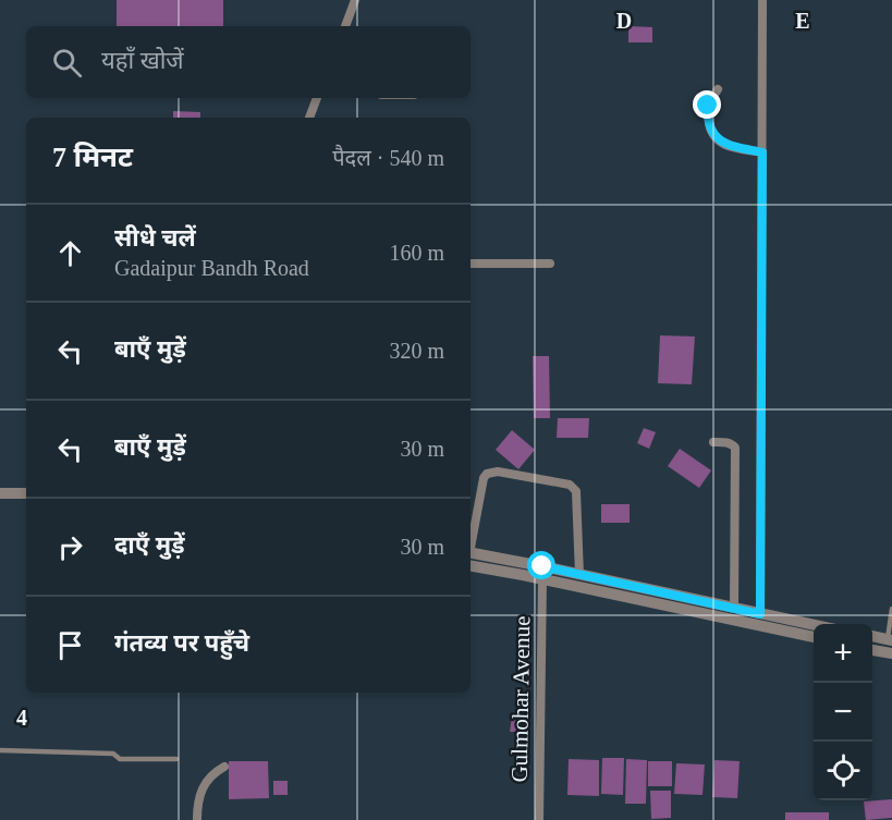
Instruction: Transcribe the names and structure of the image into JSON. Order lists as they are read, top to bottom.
{
  "streets": {
    "street": ["Gulmohar Avenue"]
  },
  "page": {
    "search": "यहाँ खोजें",
    "heading": ["7 मिनट", "पैदल · 540 m"],
    "list": [
      ["सीधे चलें", "Gadaipur Bandh Road", "160 m"],
      ["बाएँ मुड़ें", "320 m"],
      ["बाएँ मुड़ें", "30 m"],
      ["दाएँ मुड़ें", "30 m"],
      "गंतव्य पर पहुँचे"
    ],
    "map_buttons": ["+", "−"]
  },
  "grid": {
    "columns": ["D", "E"],
    "rows": ["4"]
  }
}
